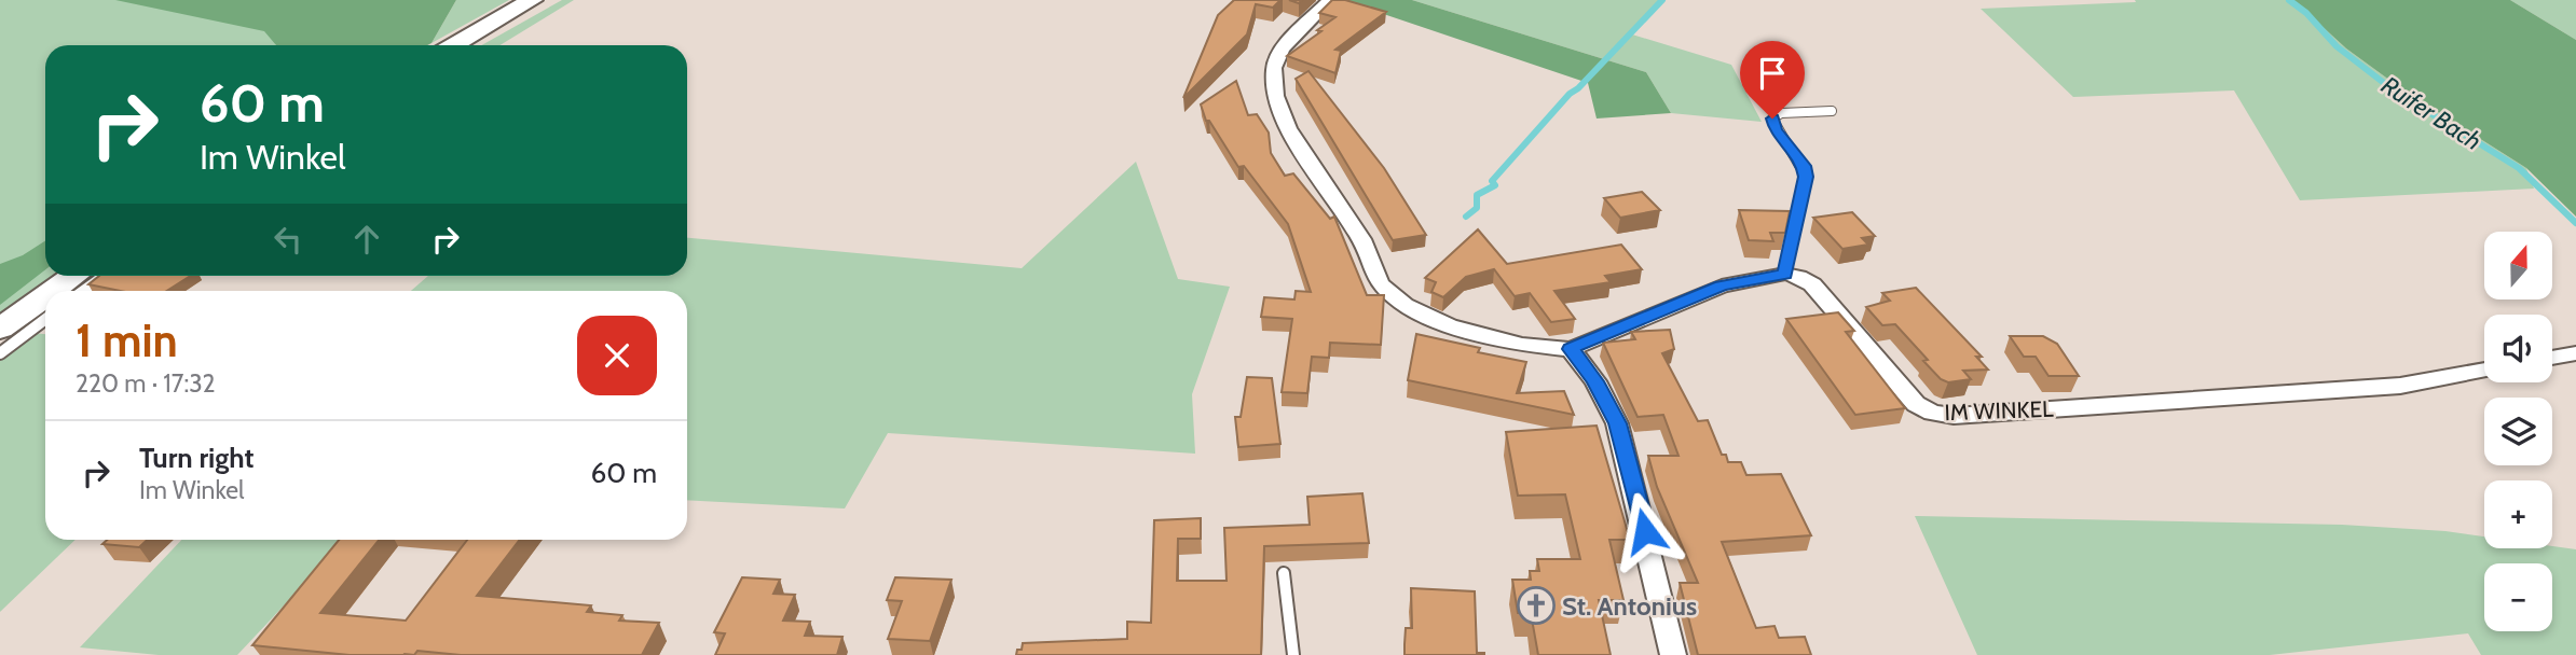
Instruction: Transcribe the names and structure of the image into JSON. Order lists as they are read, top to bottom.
{
  "streets": {
    "street": ["IM WINKEL"]
  },
  "water": ["Ruifer Bach"],
  "places": {
    "church": ["St. Antonius"]
  },
  "north": "top",
  "page": {
    "turn": ["60 m", "Im Winkel"],
    "map_buttons": ["+", "−"],
    "heading": ["1 min", "220 m · 17:32"],
    "list": [
      {
        "name": "Turn right",
        "note": "Im Winkel",
        "value": "60 m"
      }
    ]
  }
}
